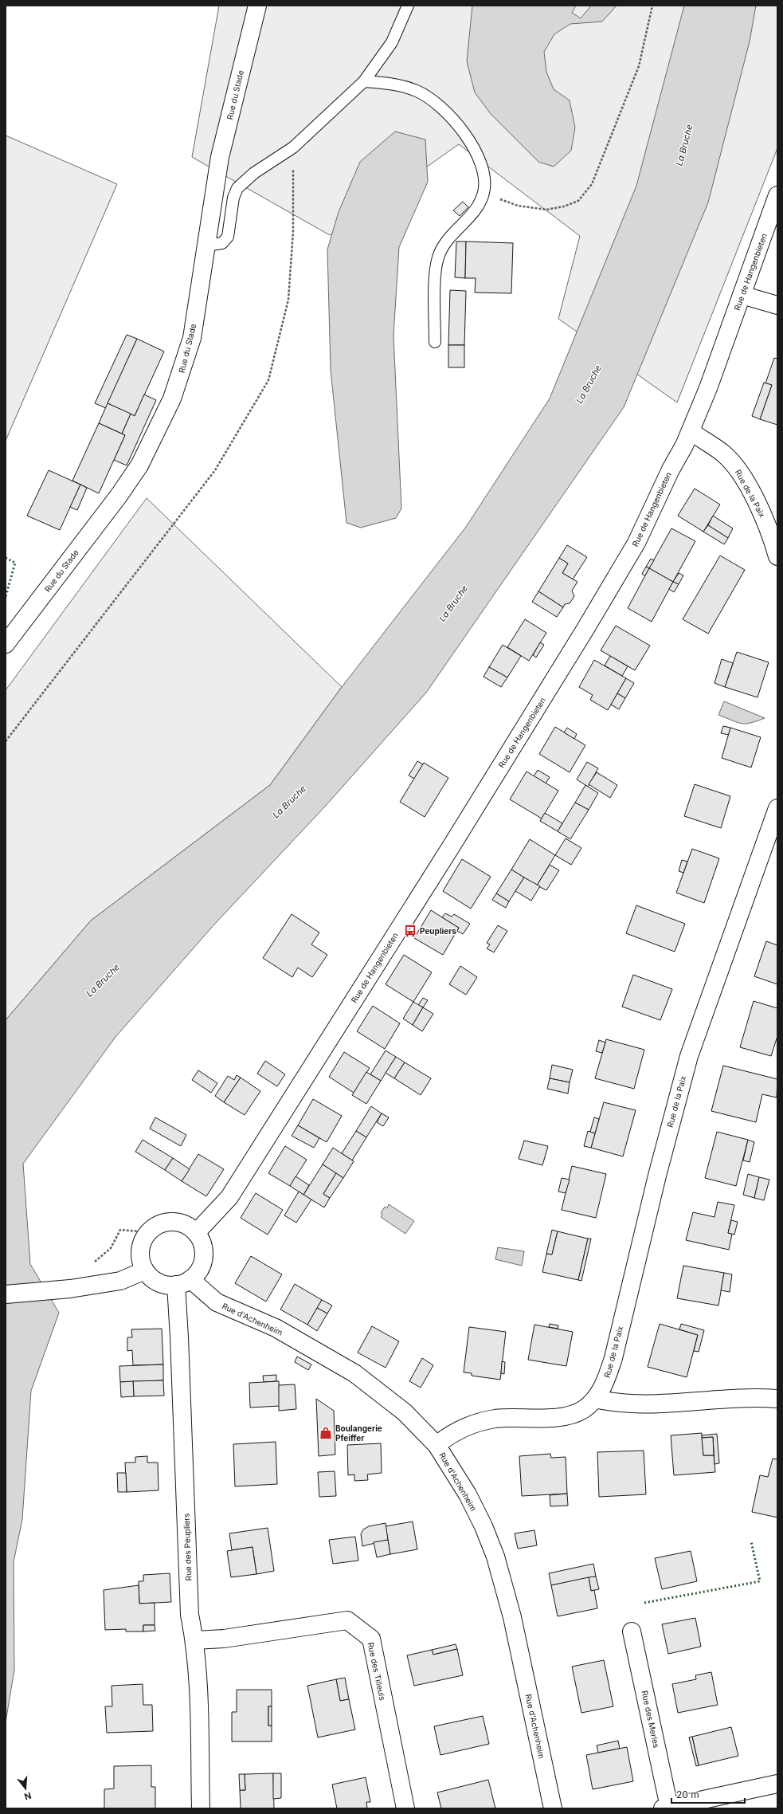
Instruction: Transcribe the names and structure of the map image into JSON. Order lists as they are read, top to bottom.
{
  "streets": {
    "street": [
      "Rue du Stade",
      "Rue de Hangenbieten",
      "Rue de la Paix",
      "Rue d'Achenheim",
      "Rue des Peupliers",
      "Rue des Tilleuls",
      "Rue des Merles"
    ]
  },
  "crossings": [
    ["Rue de Hangenbieten", "Rue de la Paix"],
    ["Rue de Hangenbieten", "Rue d'Achenheim"],
    ["Rue de Hangenbieten", "Rue des Peupliers"],
    ["Rue de la Paix", "Rue d'Achenheim"],
    ["Rue d'Achenheim", "Rue des Peupliers"],
    ["Rue des Peupliers", "Rue des Tilleuls"]
  ],
  "water": ["La Bruche"],
  "places": {
    "bus stop": ["Peupliers"],
    "shop": ["Boulangerie Pfeiffer"]
  },
  "scale_bar": "20 m",
  "north": "bottom"
}
